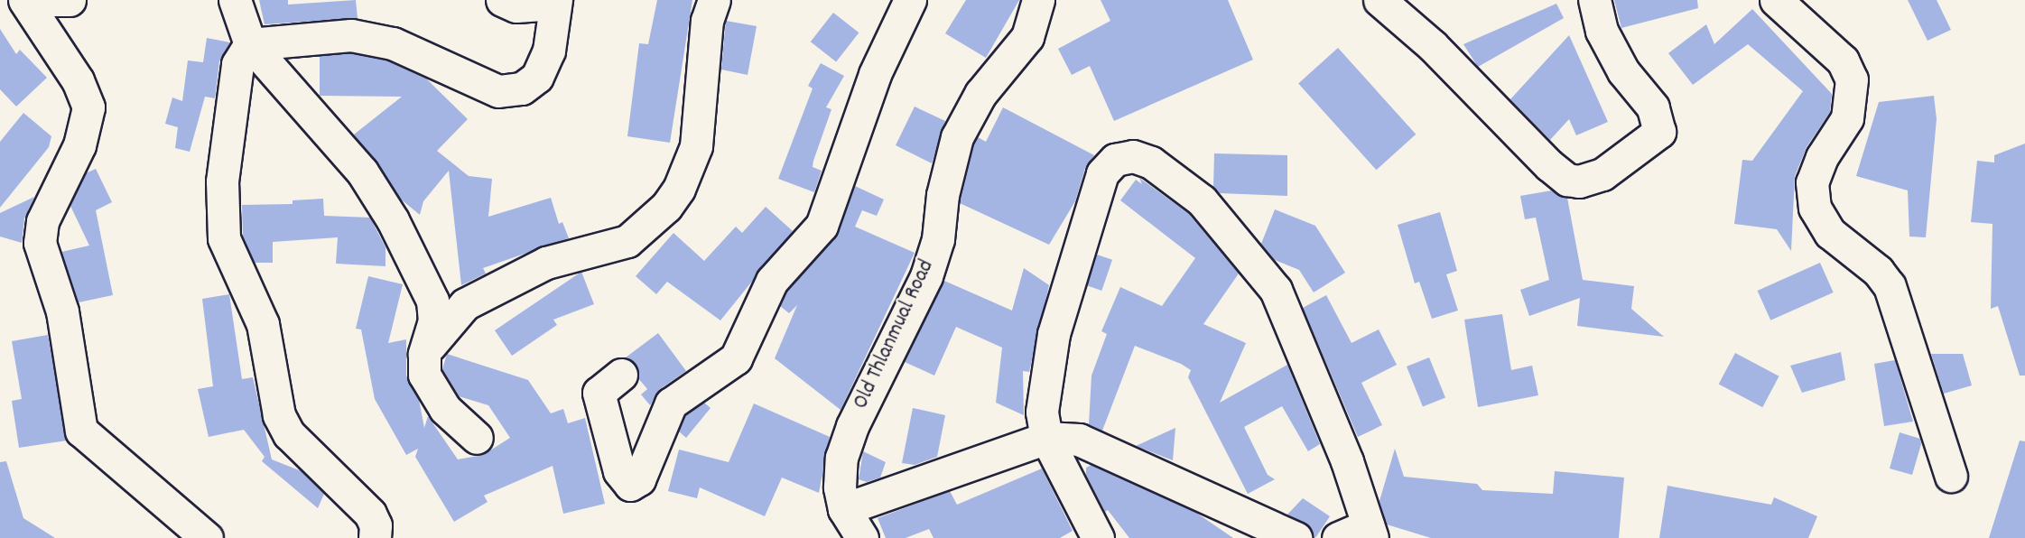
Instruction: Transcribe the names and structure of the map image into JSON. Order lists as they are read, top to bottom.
{
  "streets": {
    "street": ["Old Thlanmual Road"]
  }
}
